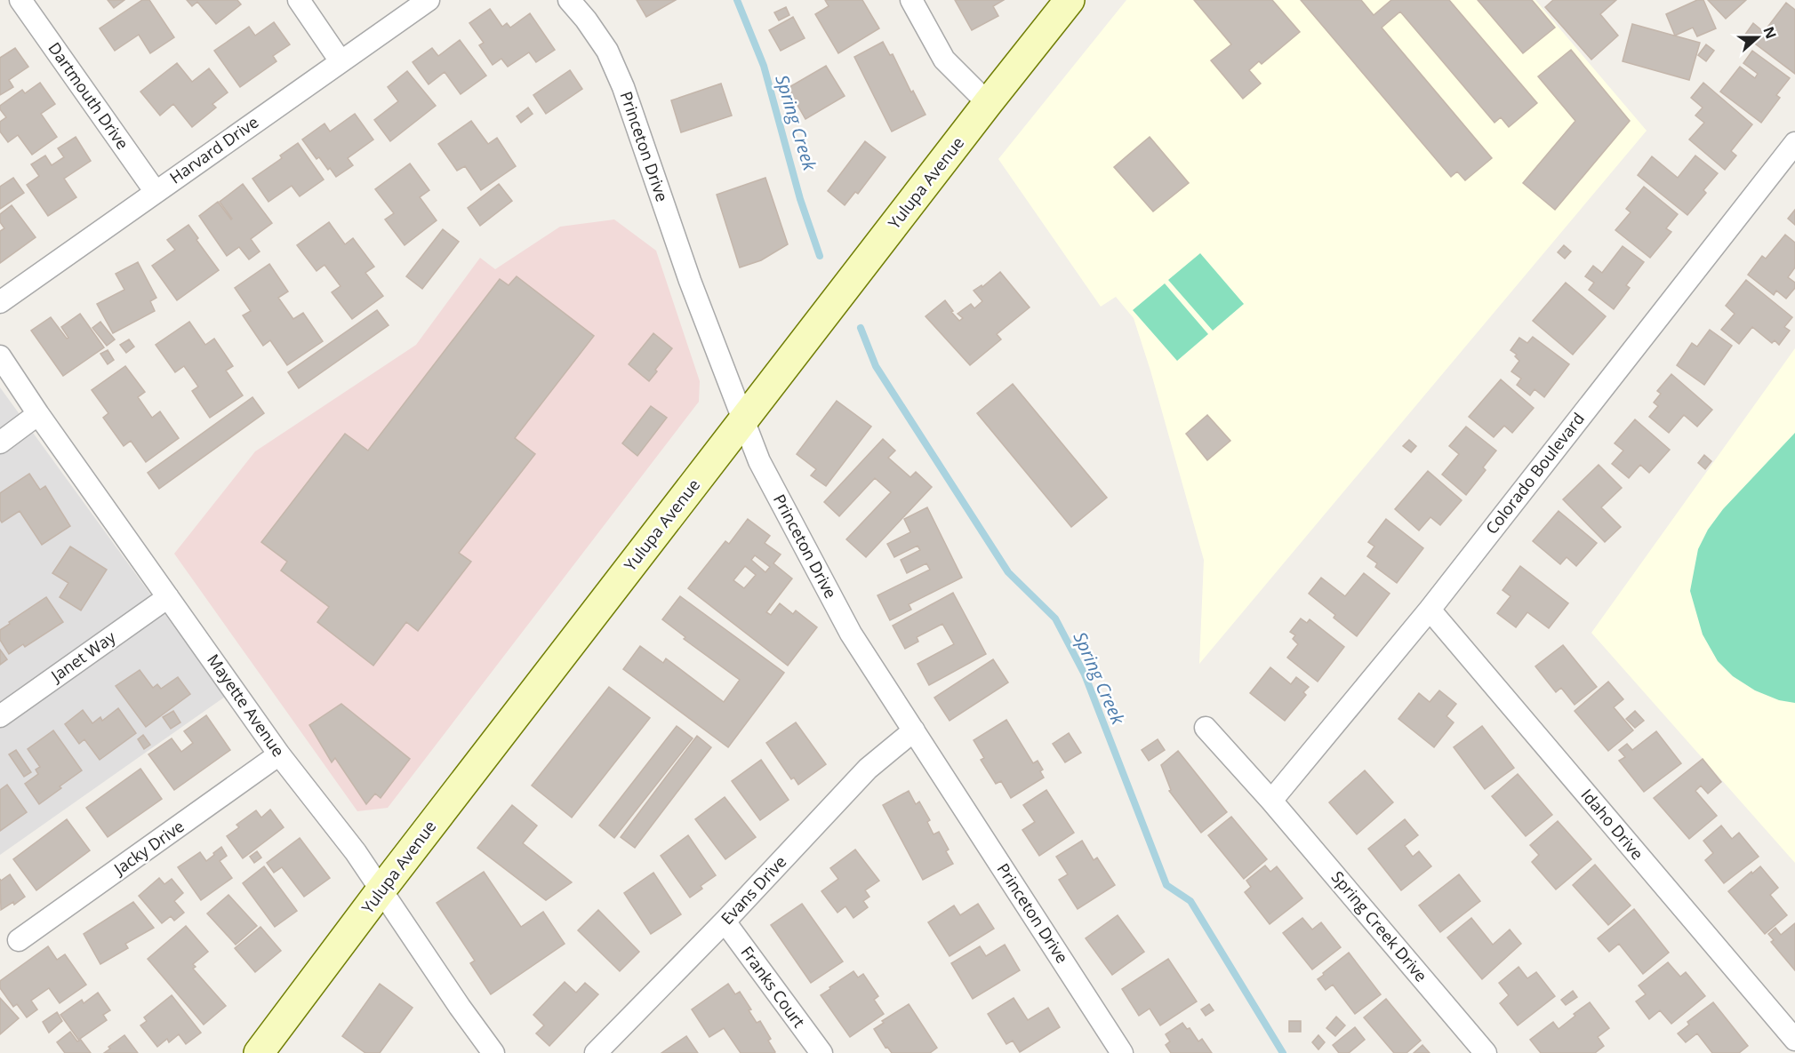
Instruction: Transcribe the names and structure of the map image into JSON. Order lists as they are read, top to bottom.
{
  "streets": {
    "street": [
      "Dartmouth Drive",
      "Princeton Drive",
      "Harvard Drive",
      "Yulupa Avenue",
      "Colorado Boulevard",
      "Janet Way",
      "Mayette Avenue",
      "Idaho Drive",
      "Jacky Drive",
      "Evans Drive",
      "Spring Creek Drive",
      "Franks Court"
    ]
  },
  "crossings": [
    ["Dartmouth Drive", "Harvard Drive"],
    ["Princeton Drive", "Yulupa Avenue"],
    ["Princeton Drive", "Evans Drive"],
    ["Yulupa Avenue", "Mayette Avenue"],
    ["Colorado Boulevard", "Idaho Drive"],
    ["Colorado Boulevard", "Spring Creek Drive"],
    ["Janet Way", "Mayette Avenue"],
    ["Mayette Avenue", "Jacky Drive"],
    ["Evans Drive", "Franks Court"]
  ],
  "water": ["Spring Creek"],
  "north": "right"
}
